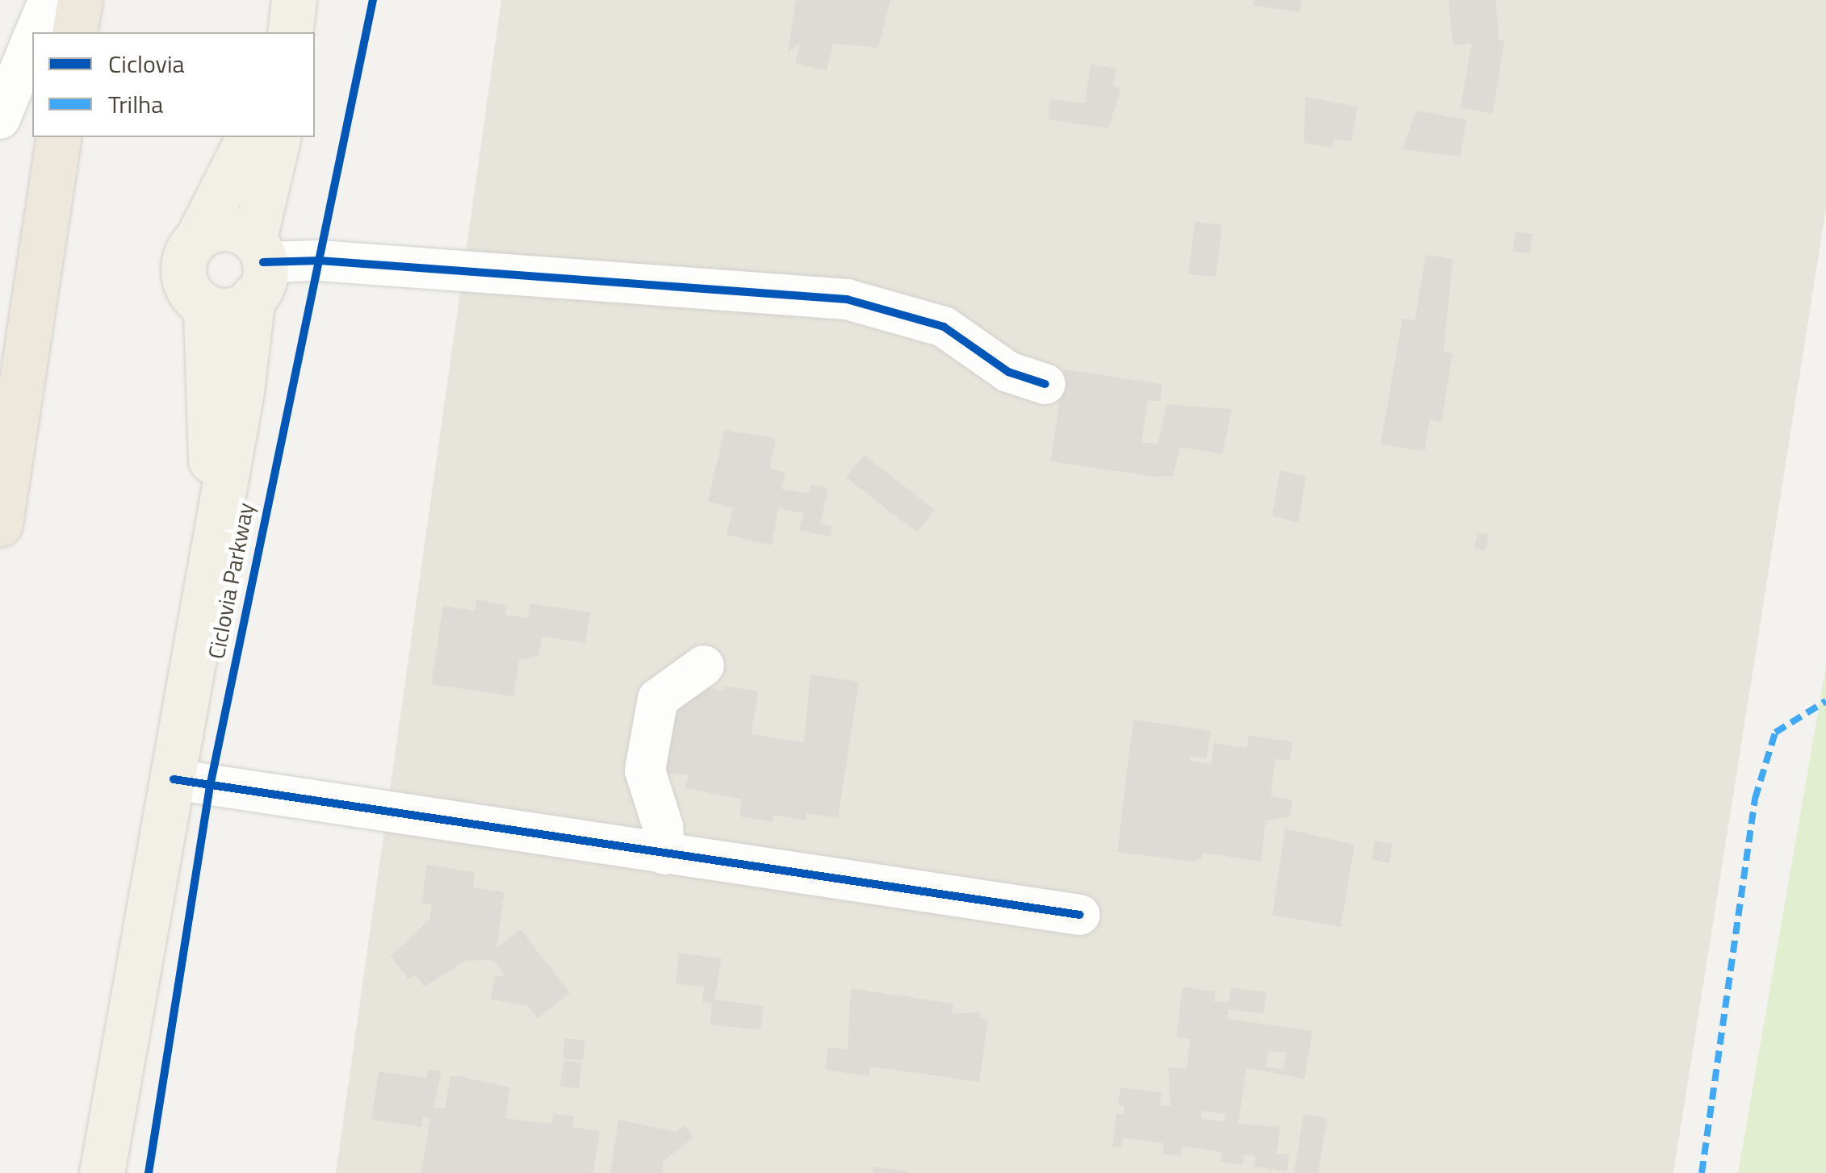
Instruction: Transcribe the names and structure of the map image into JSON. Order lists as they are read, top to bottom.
{
  "streets": {
    "cycle path": ["Ciclovia Parkway"]
  },
  "legend": ["Ciclovia", "Trilha"]
}
